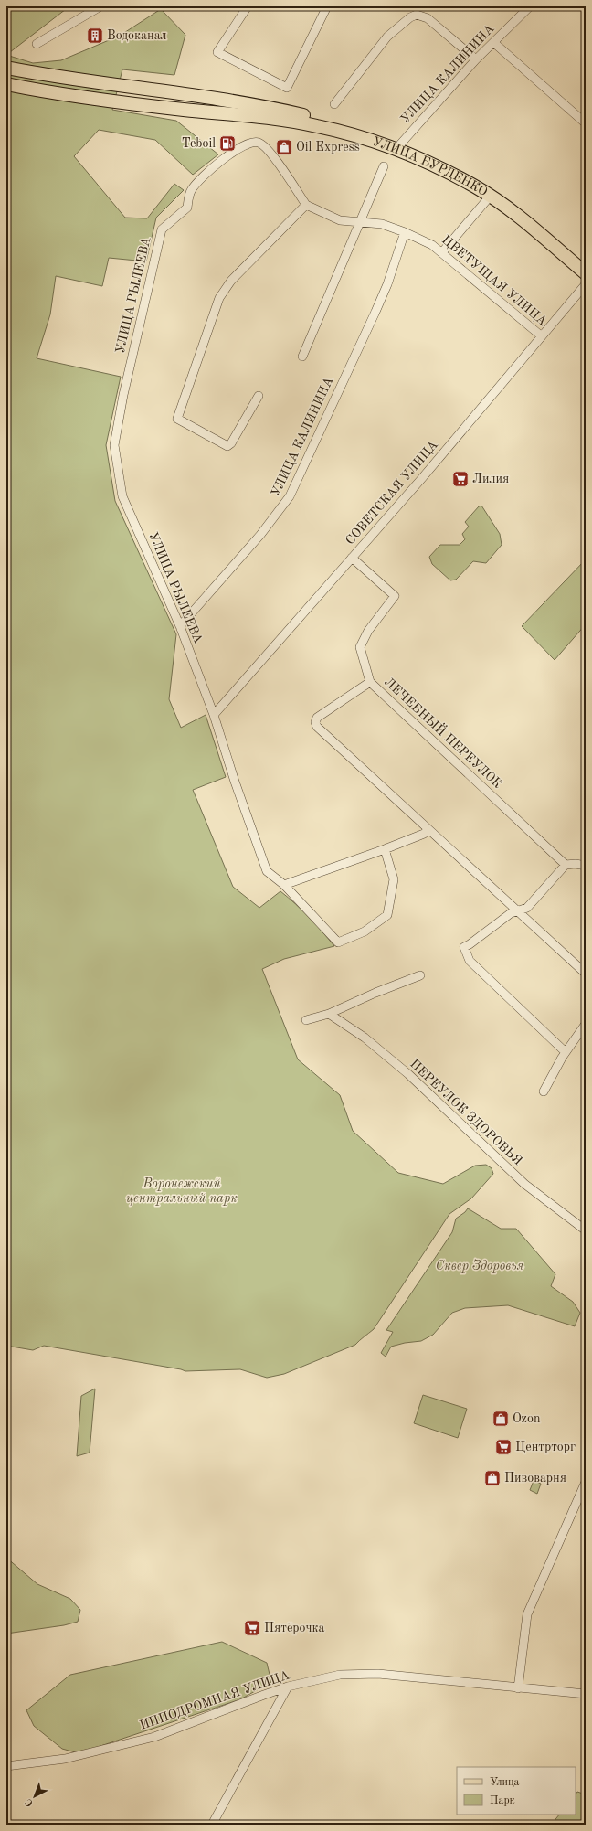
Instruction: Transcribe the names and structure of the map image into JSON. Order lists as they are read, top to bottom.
{
  "streets": {
    "main road": ["УЛИЦА БУРДЕНКО"],
    "street": [
      "УЛИЦА КАЛИНИНА",
      "ЦВЕТУЩАЯ УЛИЦА",
      "УЛИЦА РЫЛЕЕВА",
      "СОВЕТСКАЯ УЛИЦА",
      "ЛЕЧЕБНЫЙ ПЕРЕУЛОК",
      "ПЕРЕУЛОК ЗДОРОВЬЯ",
      "ИППОДРОМНАЯ УЛИЦА"
    ]
  },
  "crossings": [
    ["УЛИЦА КАЛИНИНА", "УЛИЦА БУРДЕНКО"],
    ["УЛИЦА КАЛИНИНА", "ЦВЕТУЩАЯ УЛИЦА"],
    ["УЛИЦА КАЛИНИНА", "УЛИЦА РЫЛЕЕВА"],
    ["ЦВЕТУЩАЯ УЛИЦА", "УЛИЦА РЫЛЕЕВА"],
    ["ЦВЕТУЩАЯ УЛИЦА", "СОВЕТСКАЯ УЛИЦА"],
    ["УЛИЦА РЫЛЕЕВА", "СОВЕТСКАЯ УЛИЦА"],
    ["СОВЕТСКАЯ УЛИЦА", "ЛЕЧЕБНЫЙ ПЕРЕУЛОК"]
  ],
  "parks": ["Воронежский центральный парк", "Сквер Здоровья"],
  "places": {
    "building": ["Водоканал"],
    "fuel station": ["Teboil"],
    "shop": ["Oil Express", "Ozon", "Пивоварня"],
    "supermarket": ["Лилия", "Центрторг", "Пятёрочка"]
  },
  "legend": ["Улица", "Парк"],
  "north": "bottom left"
}
